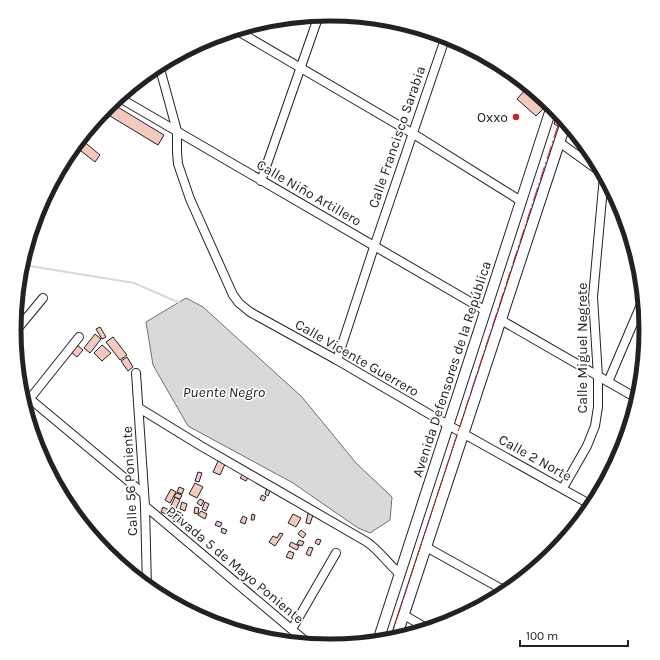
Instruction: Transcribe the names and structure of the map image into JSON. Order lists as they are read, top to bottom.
{
  "streets": {
    "main road": ["Avenida Defensores de la República"],
    "street": [
      "Calle Francisco Sarabia",
      "Calle Niño Artillero",
      "Calle Miguel Negrete",
      "Calle Vicente Guerrero",
      "Calle 2 Norte",
      "Calle 56 Poniente",
      "Privada 5 de Mayo Poniente"
    ]
  },
  "crossings": [
    ["Calle Francisco Sarabia", "Calle Niño Artillero"],
    ["Calle Francisco Sarabia", "Calle Vicente Guerrero"],
    ["Calle Niño Artillero", "Calle Vicente Guerrero"],
    ["Calle Niño Artillero", "Avenida Defensores de la República"],
    ["Calle Miguel Negrete", "Calle 2 Norte"],
    ["Calle Vicente Guerrero", "Avenida Defensores de la República"],
    ["Calle Vicente Guerrero", "Calle 2 Norte"],
    ["Calle 56 Poniente", "Privada 5 de Mayo Poniente"]
  ],
  "water": ["Puente Negro"],
  "places": ["Oxxo"],
  "scale_bar": "100 m"
}
